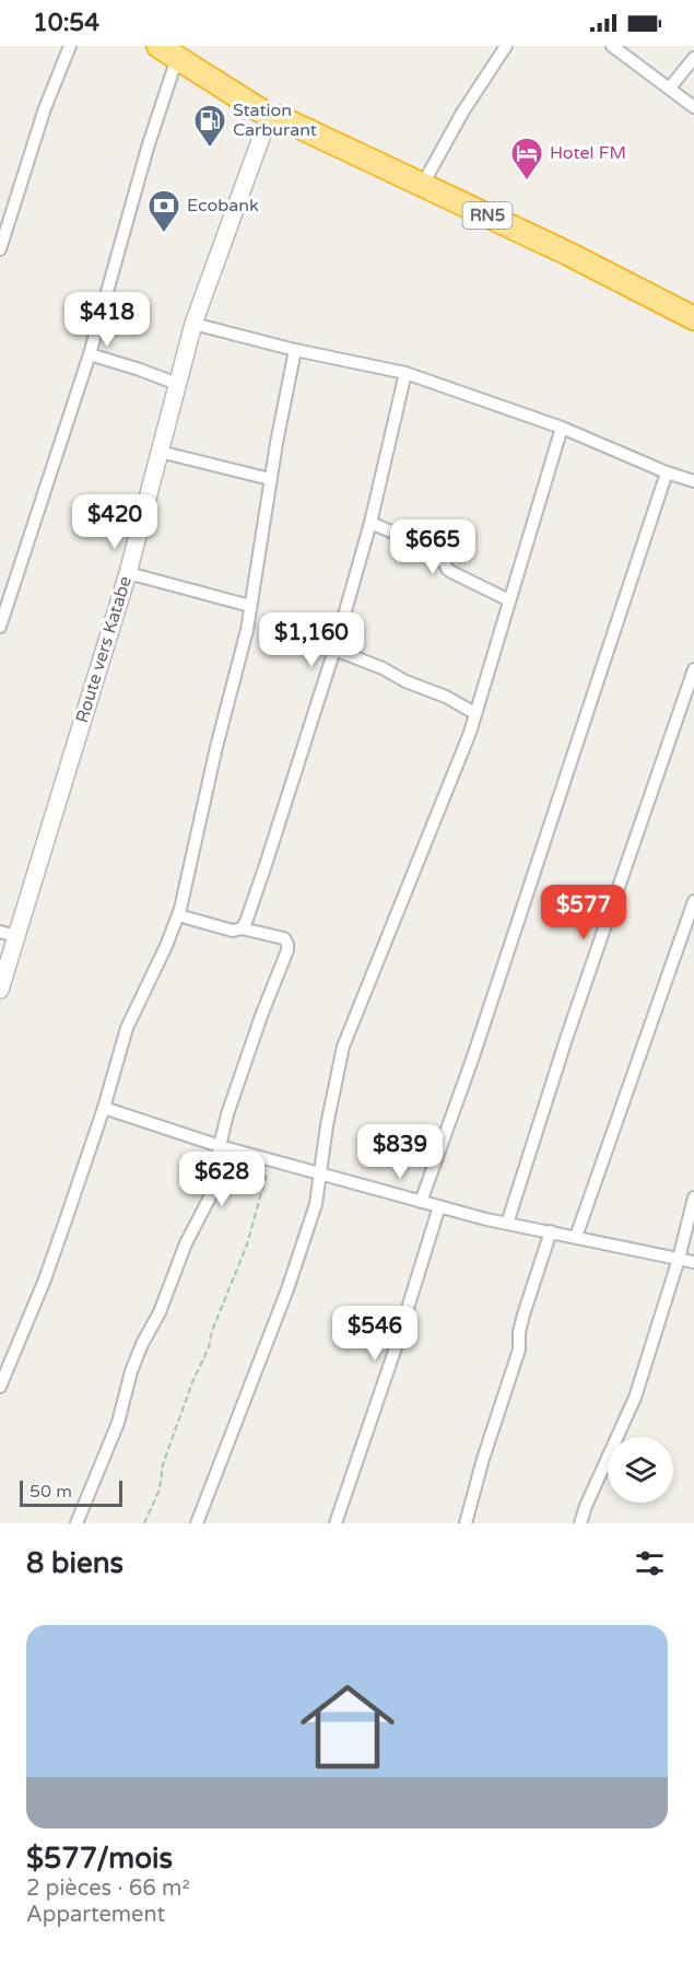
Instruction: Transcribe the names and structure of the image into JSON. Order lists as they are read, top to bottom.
{
  "streets": {
    "highway": ["RN5"],
    "street": ["Route vers Katabe"]
  },
  "crossings": [
    ["RN5", "Route vers Katabe"]
  ],
  "places": {
    "fuel station": ["Station Carburant"],
    "hotel": ["Hotel FM"],
    "bank": ["Ecobank"]
  },
  "scale_bar": "50 m",
  "page": {
    "status": "10:54",
    "price": [
      "$418",
      "$420",
      "$665",
      "$1,160",
      "$577",
      "$839",
      "$628",
      "$546"
    ],
    "scale": "50 m",
    "heading": "8 biens",
    "list": [
      {
        "name": "$577/mois",
        "note": "2 pièces · 66 m² · Appartement"
      }
    ]
  }
}
